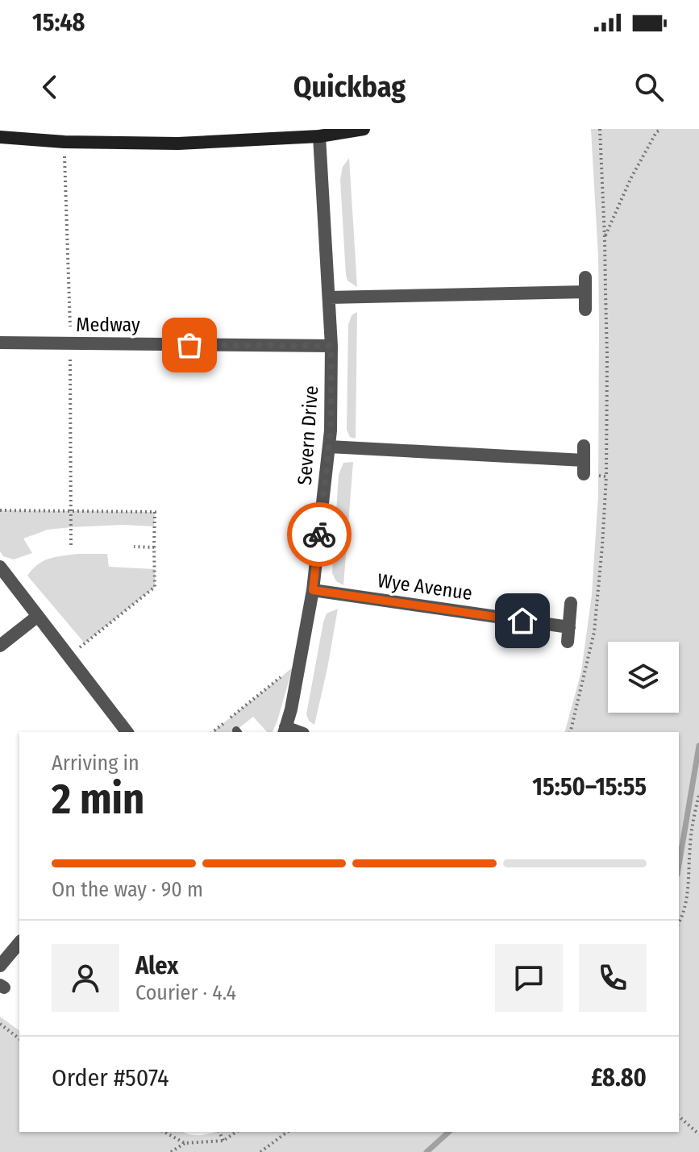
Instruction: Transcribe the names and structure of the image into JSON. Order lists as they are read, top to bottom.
{
  "streets": {
    "street": ["Medway", "Severn Drive", "Wye Avenue"]
  },
  "crossings": [
    ["Medway", "Severn Drive"],
    ["Severn Drive", "Wye Avenue"]
  ],
  "page": {
    "status": "15:48",
    "header": "Quickbag",
    "heading": ["2 min", "Arriving in", "15:50–15:55"],
    "panel": [
      "Alex",
      "Courier · 4.4",
      "Order #5074",
      "£8.80"
    ],
    "bar": "On the way · 90 m"
  }
}
